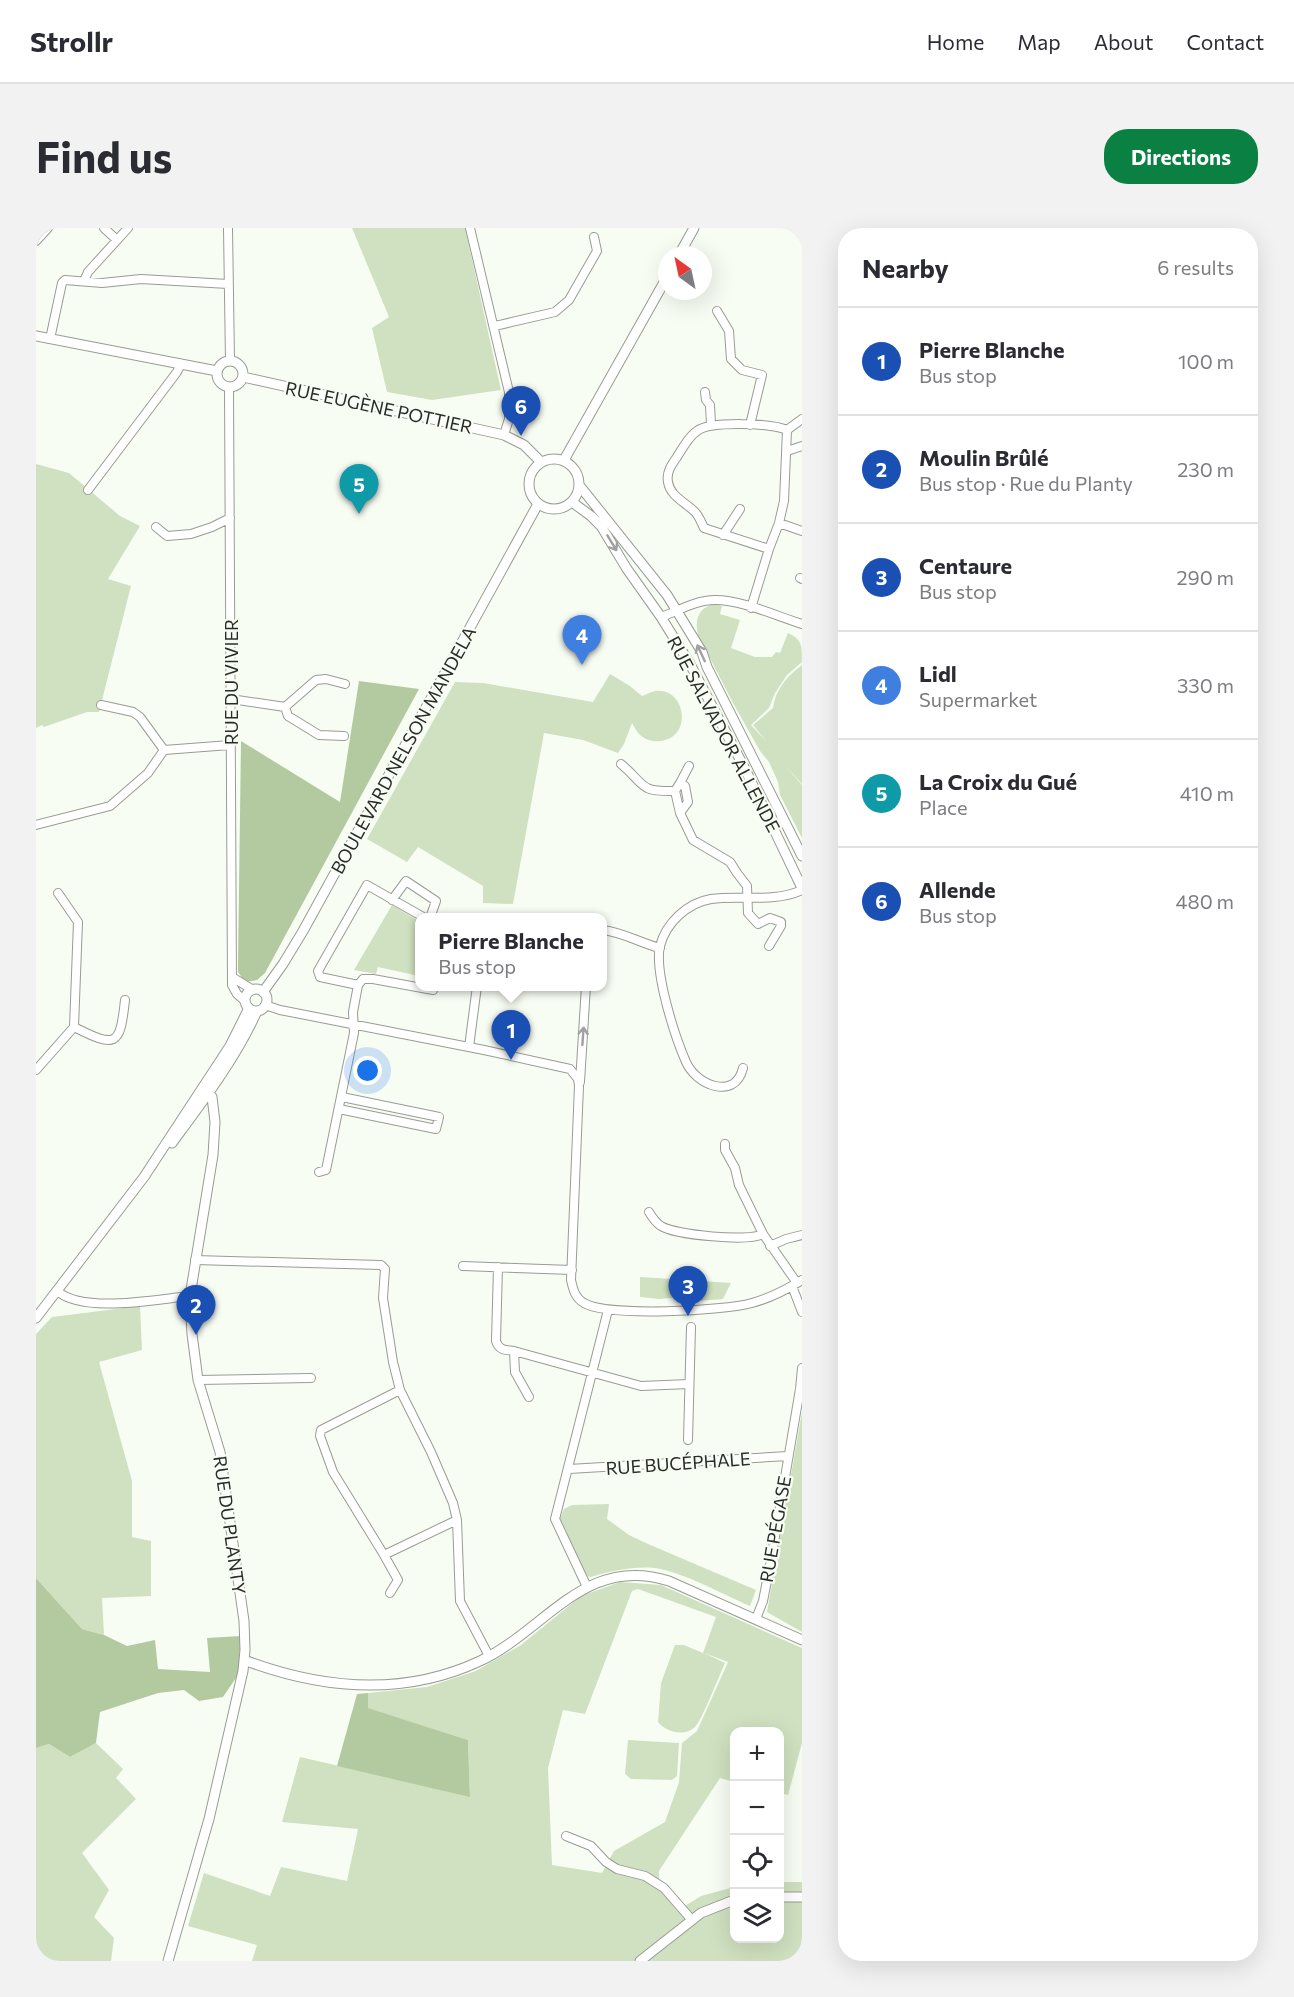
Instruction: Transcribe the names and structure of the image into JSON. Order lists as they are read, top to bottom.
{
  "streets": {
    "street": [
      "RUE EUGÈNE POTTIER",
      "RUE DU VIVIER",
      "RUE SALVADOR ALLENDE",
      "BOULEVARD NELSON MANDELA",
      "RUE BUCÉPHALE",
      "RUE DU PLANTY",
      "RUE PÉGASE"
    ]
  },
  "crossings": [
    ["RUE EUGÈNE POTTIER", "RUE DU VIVIER"],
    ["RUE EUGÈNE POTTIER", "RUE SALVADOR ALLENDE"],
    ["RUE EUGÈNE POTTIER", "BOULEVARD NELSON MANDELA"],
    ["RUE DU VIVIER", "BOULEVARD NELSON MANDELA"],
    ["RUE SALVADOR ALLENDE", "BOULEVARD NELSON MANDELA"],
    ["BOULEVARD NELSON MANDELA", "RUE DU PLANTY"],
    ["RUE BUCÉPHALE", "RUE PÉGASE"]
  ],
  "north": "top left",
  "page": {
    "header": "Strollr",
    "nav": [
      "Home",
      "Map",
      "About",
      "Contact"
    ],
    "buttons": "Directions",
    "title": "Find us",
    "heading": ["Nearby", "6 results"],
    "list": [
      {
        "mark": "1",
        "name": "Pierre Blanche",
        "note": "Bus stop",
        "value": "100 m"
      },
      {
        "mark": "2",
        "name": "Moulin Brûlé",
        "note": "Bus stop · Rue du Planty",
        "value": "230 m"
      },
      {
        "mark": "3",
        "name": "Centaure",
        "note": "Bus stop",
        "value": "290 m"
      },
      {
        "mark": "4",
        "name": "Lidl",
        "note": "Supermarket",
        "value": "330 m"
      },
      {
        "mark": "5",
        "name": "La Croix du Gué",
        "note": "Place",
        "value": "410 m"
      },
      {
        "mark": "6",
        "name": "Allende",
        "note": "Bus stop",
        "value": "480 m"
      }
    ],
    "pins": [
      "6",
      "5",
      "4",
      "1",
      "3",
      "2"
    ],
    "popup": ["Pierre Blanche", "Bus stop"],
    "map_buttons": ["+", "−"]
  }
}
